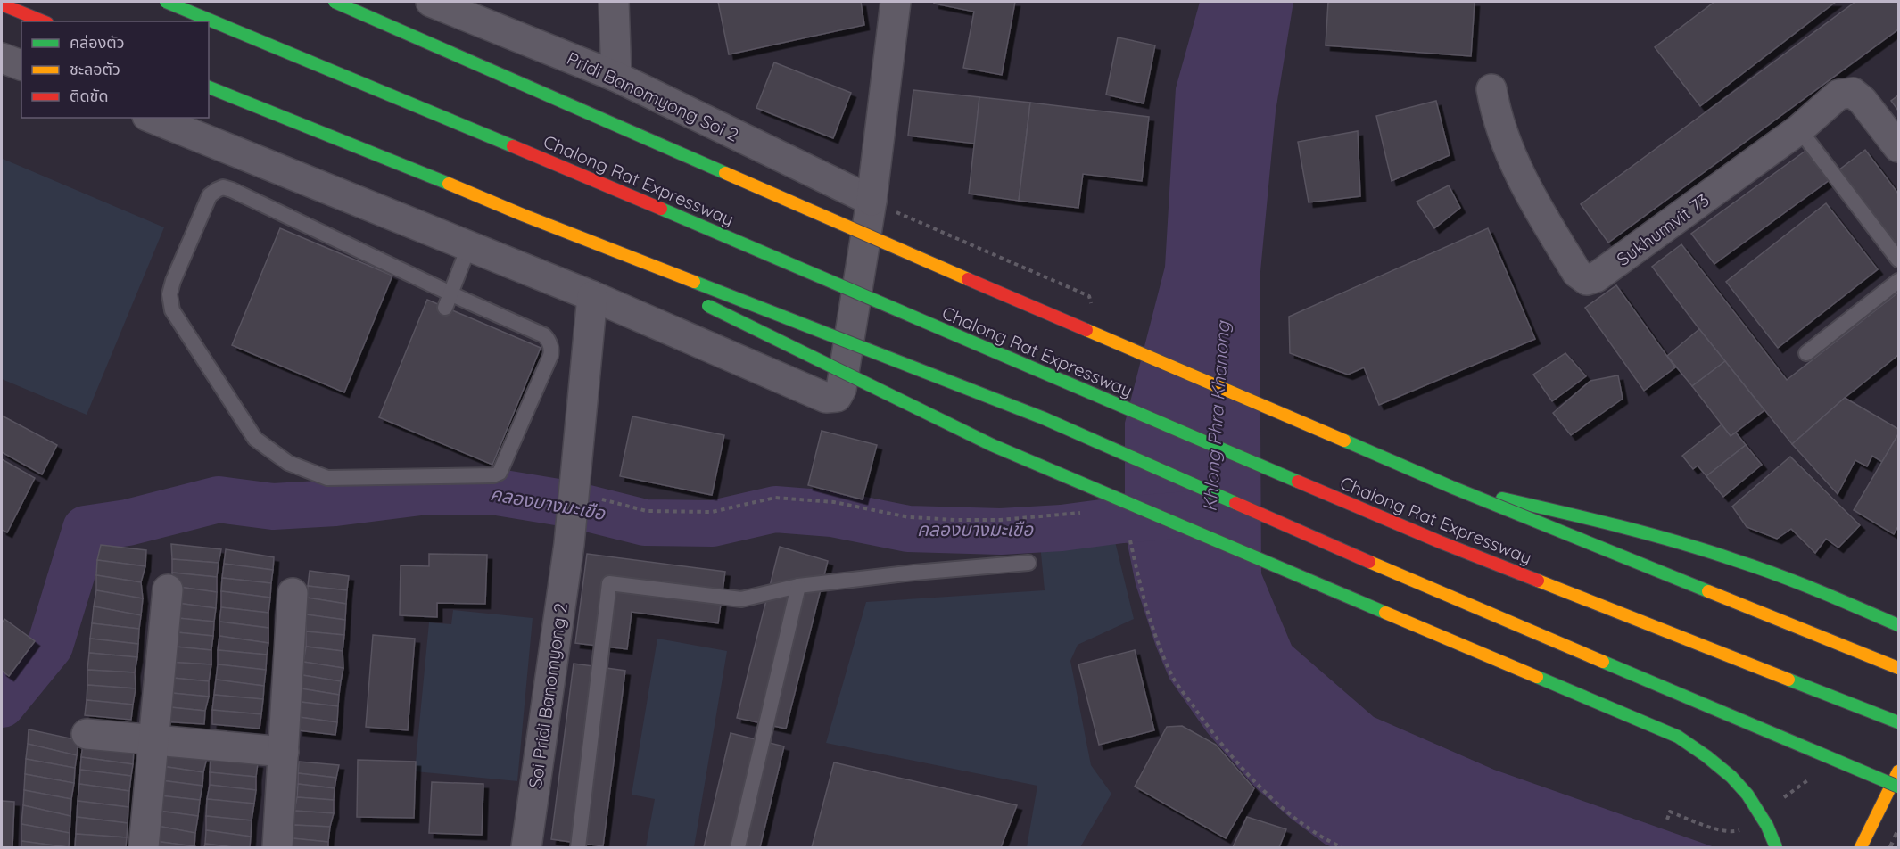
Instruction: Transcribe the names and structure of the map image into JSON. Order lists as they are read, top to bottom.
{
  "streets": {
    "main road": ["Chalong Rat Expressway"],
    "street": ["Pridi Banomyong Soi 2", "Sukhumvit 73", "Soi Pridi Banomyong 2"]
  },
  "water": ["Khlong Phra Khanong", "คลองบางมะเขือ"],
  "legend": ["คล่องตัว", "ชะลอตัว", "ติดขัด"]
}
